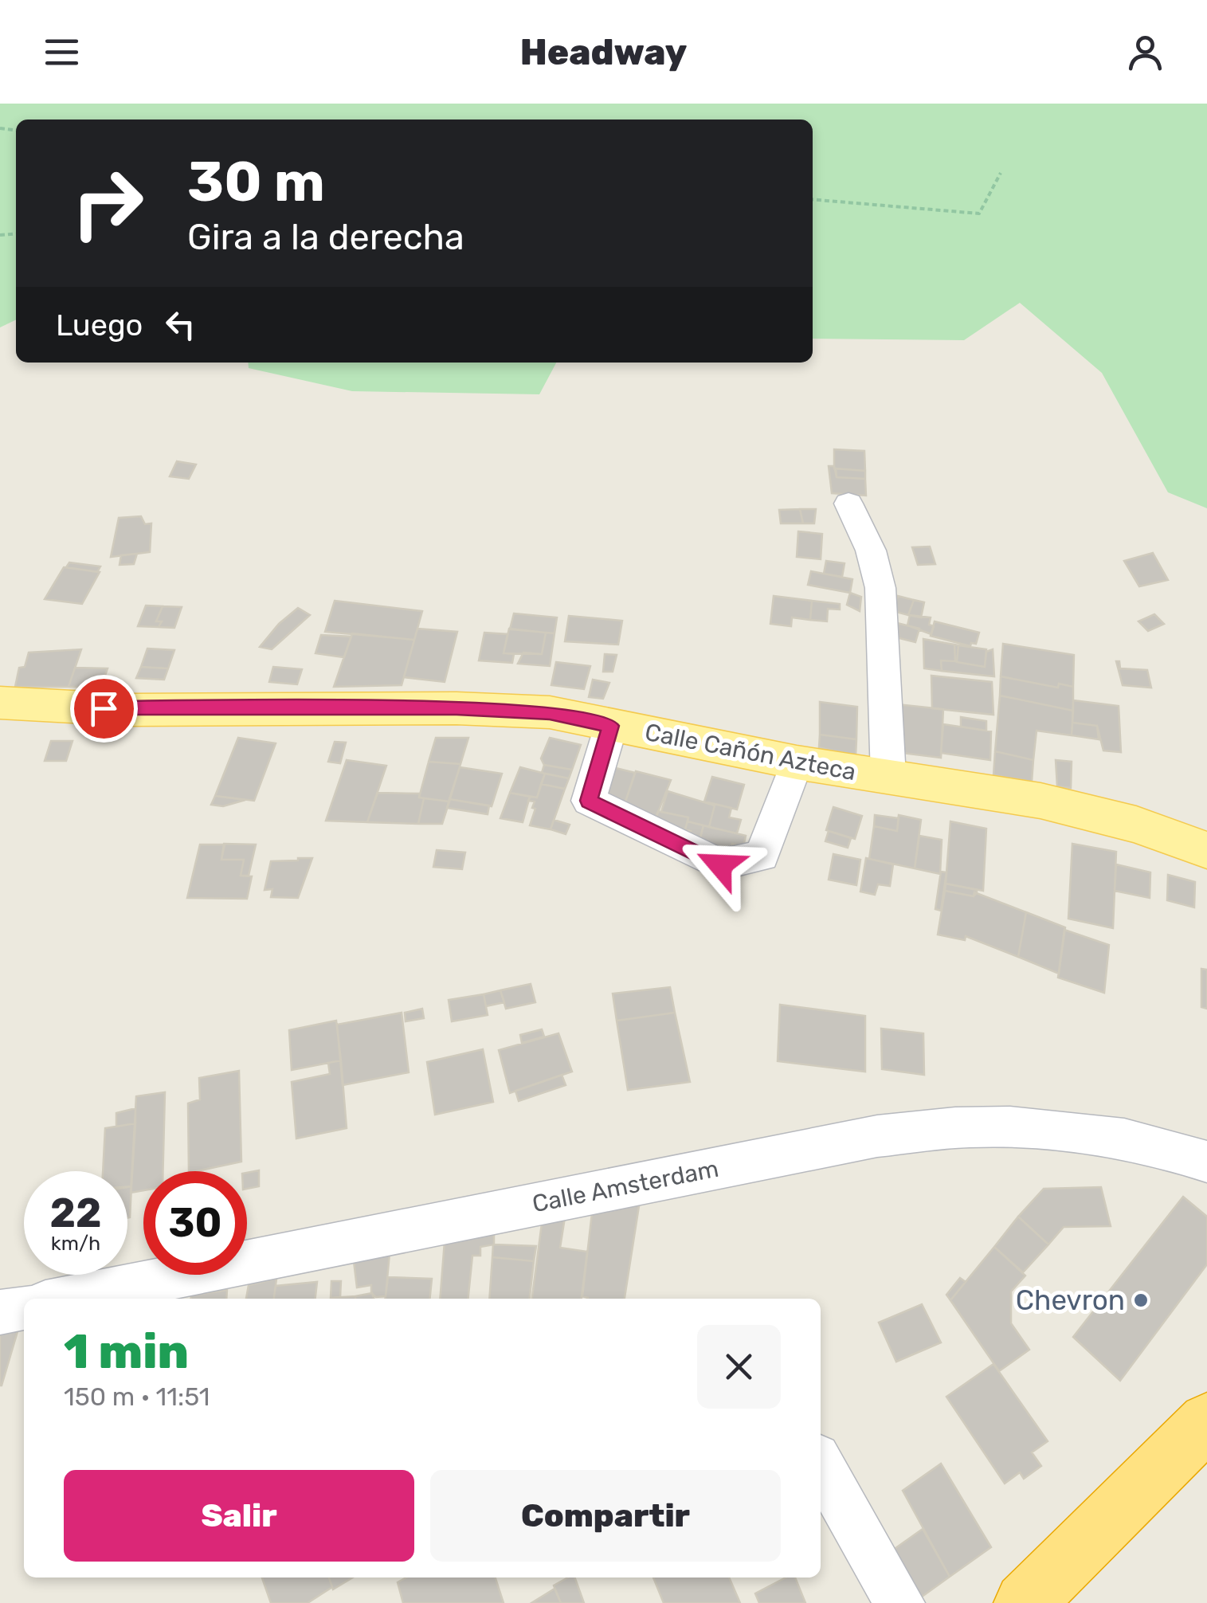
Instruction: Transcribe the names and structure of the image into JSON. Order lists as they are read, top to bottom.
{
  "streets": {
    "main road": ["Calle Cañón Azteca"],
    "street": ["Calle Amsterdam"]
  },
  "places": ["Chevron"],
  "page": {
    "header": "Headway",
    "turn": ["30 m", "Gira a la derecha"],
    "then": "Luego",
    "speed": "22 km/h",
    "limit": "30",
    "heading": ["1 min", "150 m · 11:51"],
    "buttons": ["Salir", "Compartir"]
  }
}
